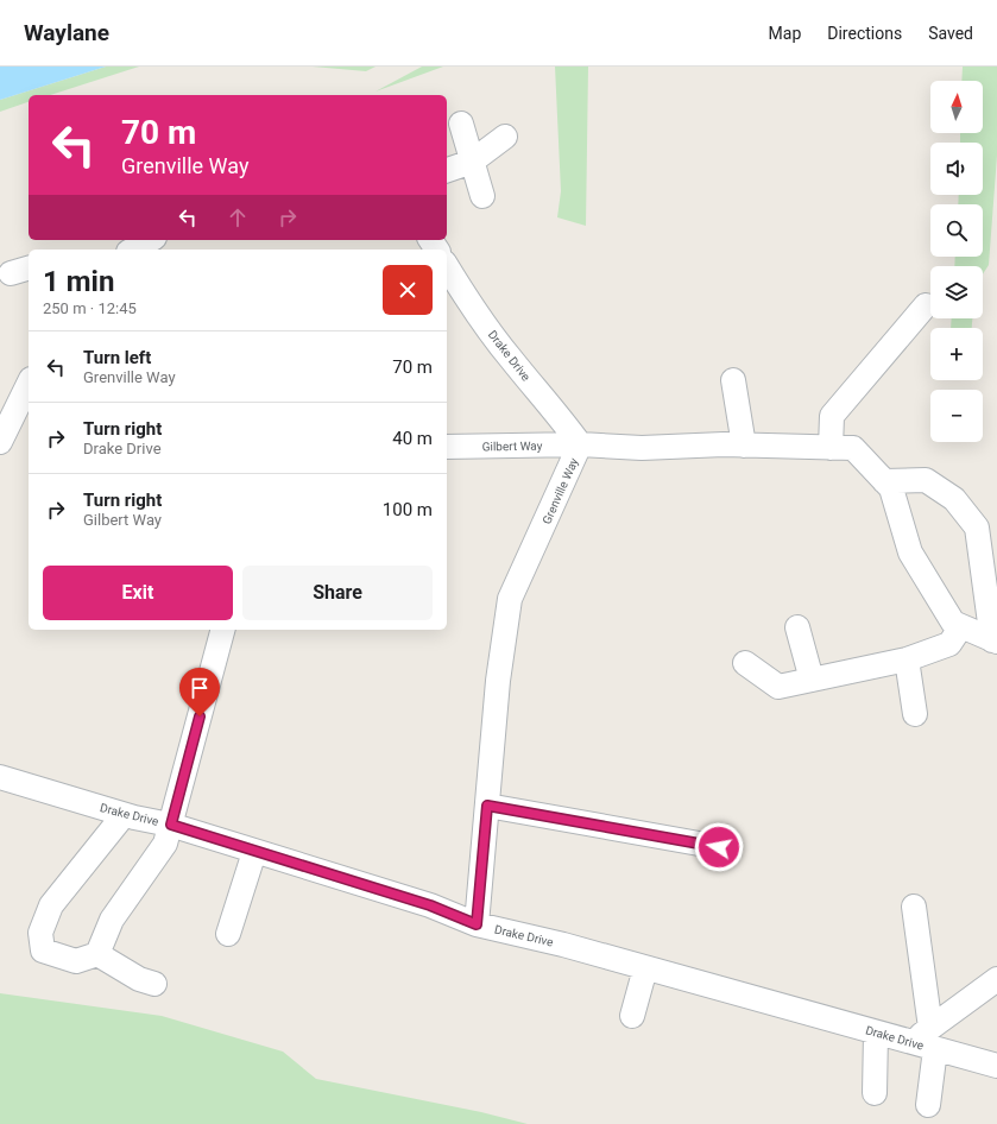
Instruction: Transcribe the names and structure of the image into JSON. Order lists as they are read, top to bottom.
{
  "streets": {
    "lane": ["Drake Drive", "Gilbert Way", "Grenville Way"]
  },
  "crossings": [
    ["Drake Drive", "Gilbert Way"],
    ["Drake Drive", "Grenville Way"],
    ["Gilbert Way", "Grenville Way"]
  ],
  "north": "top",
  "page": {
    "header": "Waylane",
    "nav": ["Map", "Directions", "Saved"],
    "map_buttons": ["+", "−"],
    "turn": ["70 m", "Grenville Way"],
    "heading": ["1 min", "250 m · 12:45"],
    "list": [
      {
        "name": "Turn left",
        "note": "Grenville Way",
        "value": "70 m"
      },
      {
        "name": "Turn right",
        "note": "Drake Drive",
        "value": "40 m"
      },
      {
        "name": "Turn right",
        "note": "Gilbert Way",
        "value": "100 m"
      }
    ],
    "buttons": ["Exit", "Share"]
  }
}
